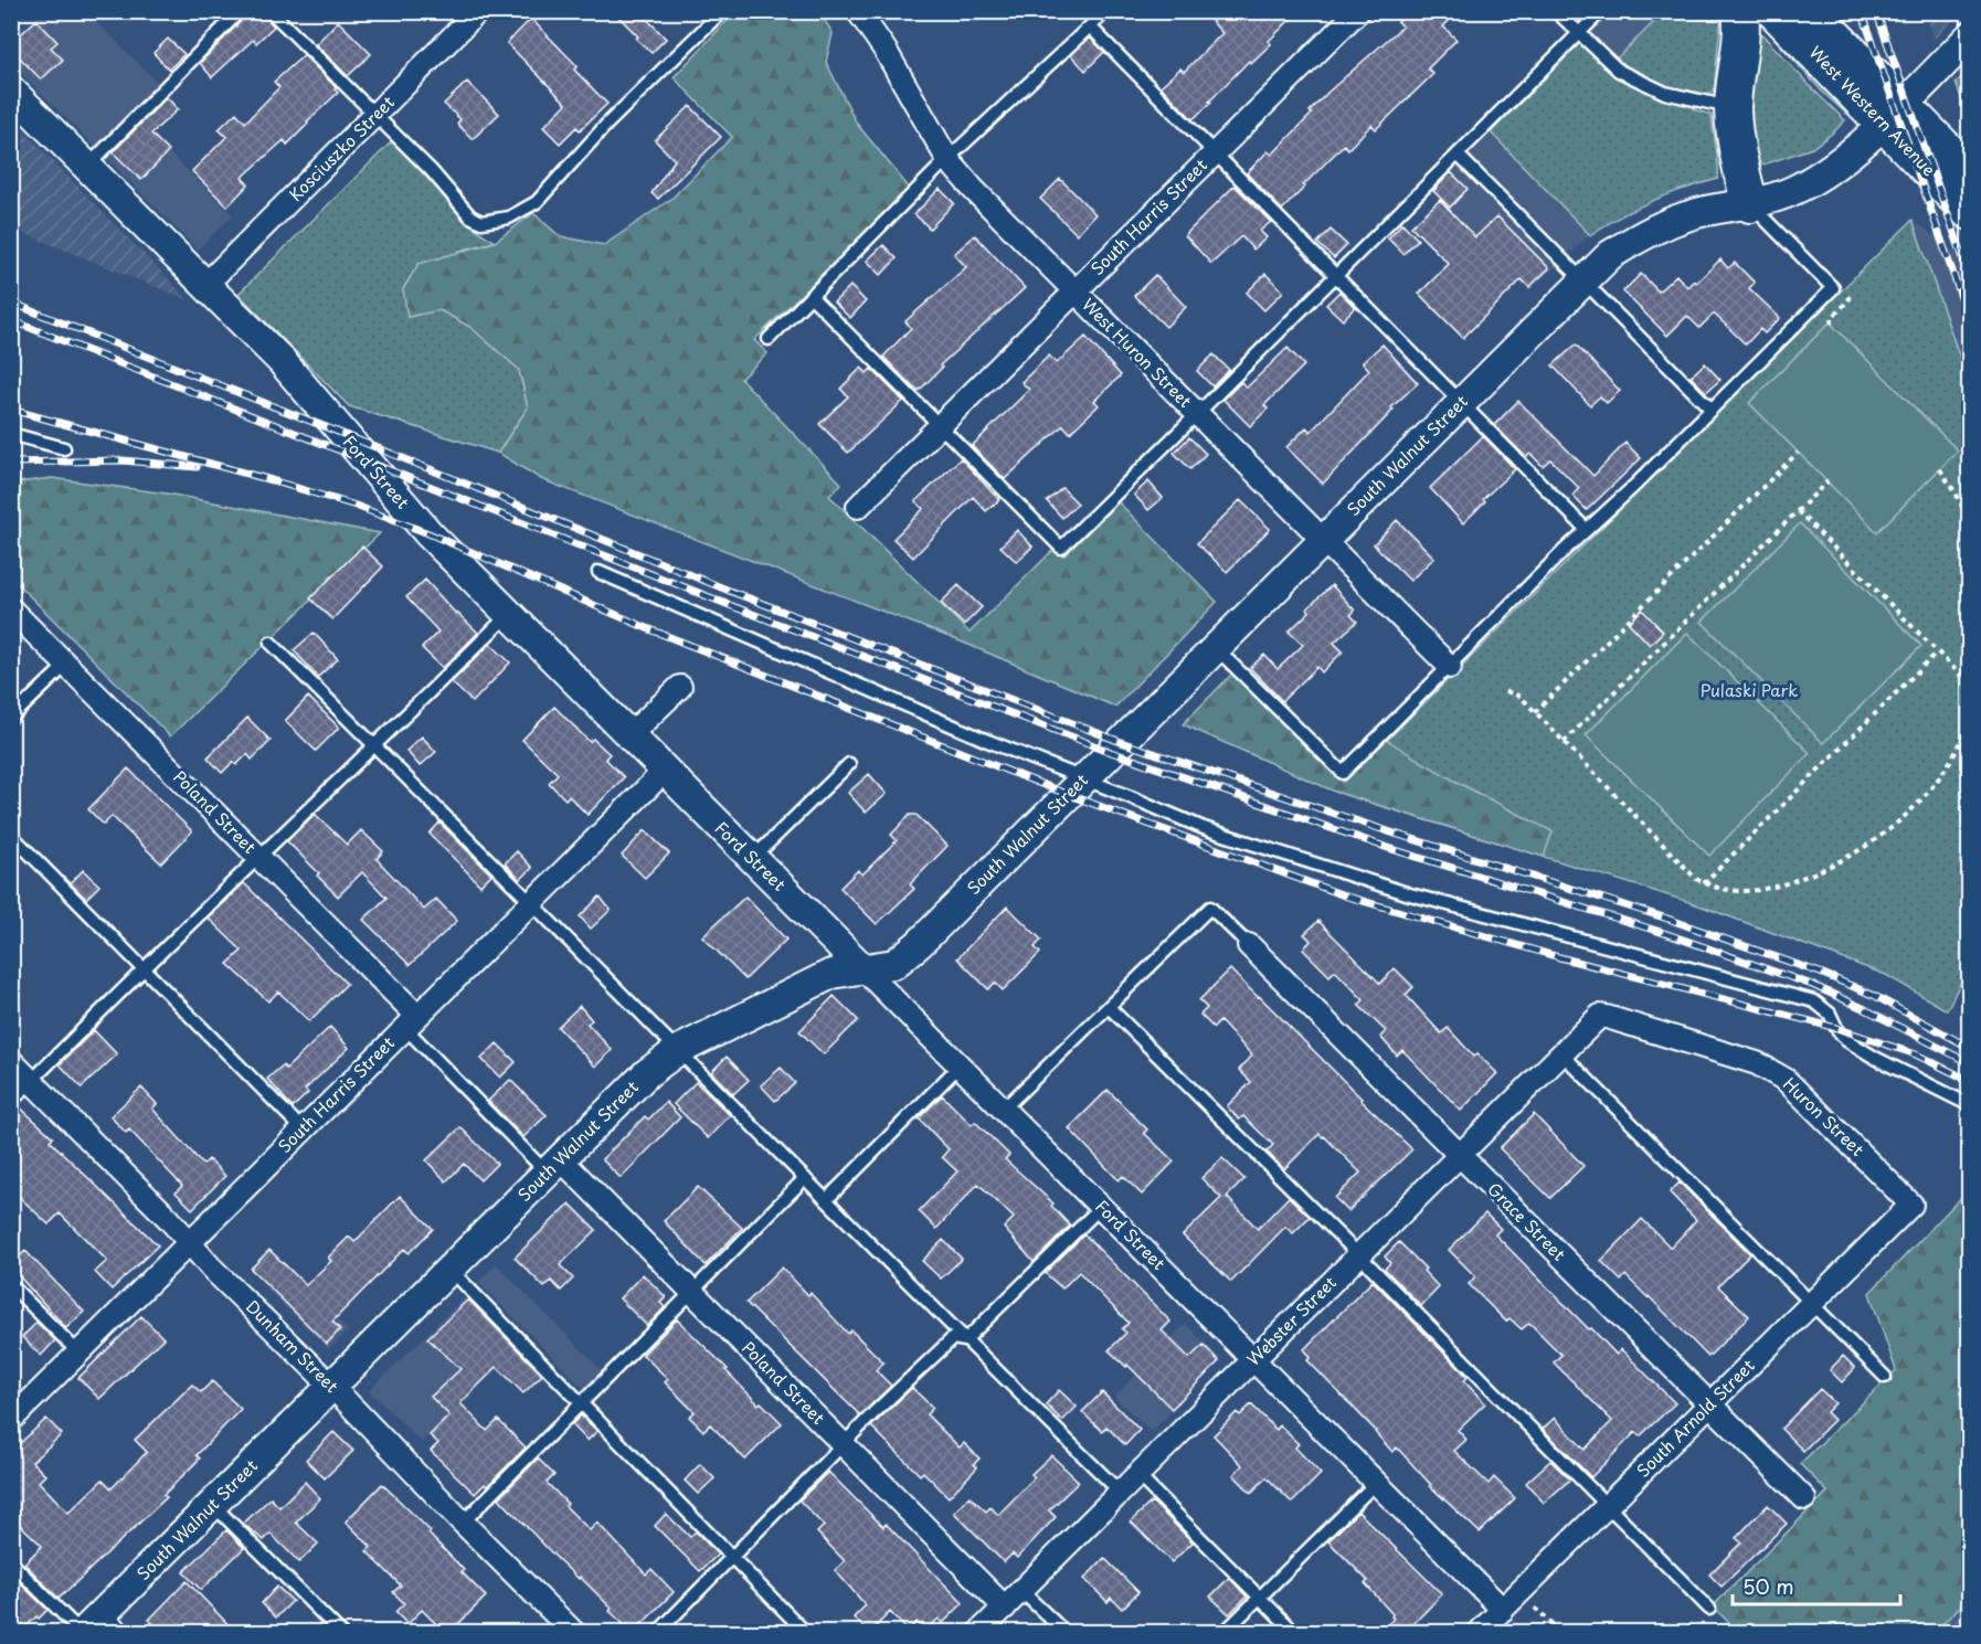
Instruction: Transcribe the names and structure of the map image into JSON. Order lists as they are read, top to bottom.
{
  "streets": {
    "main road": ["West Western Avenue"],
    "street": [
      "Kosciuszko Street",
      "South Harris Street",
      "West Huron Street",
      "South Walnut Street",
      "Ford Street",
      "Poland Street",
      "Huron Street",
      "Grace Street",
      "Webster Street",
      "Dunham Street",
      "South Arnold Street"
    ]
  },
  "crossings": [
    ["West Western Avenue", "South Walnut Street"],
    ["Kosciuszko Street", "Ford Street"],
    ["South Harris Street", "West Huron Street"],
    ["South Harris Street", "Ford Street"],
    ["South Harris Street", "Poland Street"],
    ["South Harris Street", "Dunham Street"],
    ["West Huron Street", "South Walnut Street"],
    ["South Walnut Street", "Ford Street"],
    ["South Walnut Street", "Poland Street"],
    ["South Walnut Street", "Dunham Street"],
    ["Ford Street", "Webster Street"],
    ["Ford Street", "South Arnold Street"],
    ["Poland Street", "Webster Street"],
    ["Huron Street", "Webster Street"],
    ["Huron Street", "South Arnold Street"],
    ["Grace Street", "Webster Street"],
    ["Grace Street", "South Arnold Street"]
  ],
  "parks": ["Pulaski Park"],
  "scale_bar": "50 m"
}
